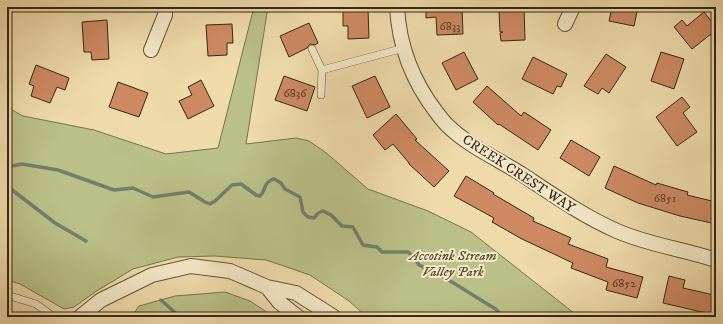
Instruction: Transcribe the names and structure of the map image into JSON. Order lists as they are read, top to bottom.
{
  "streets": {
    "street": ["CREEK CREST WAY"]
  },
  "parks": ["Accotink Stream Valley Park"],
  "house_numbers": [
    "6833",
    "6836",
    "6851",
    "6852"
  ]
}
